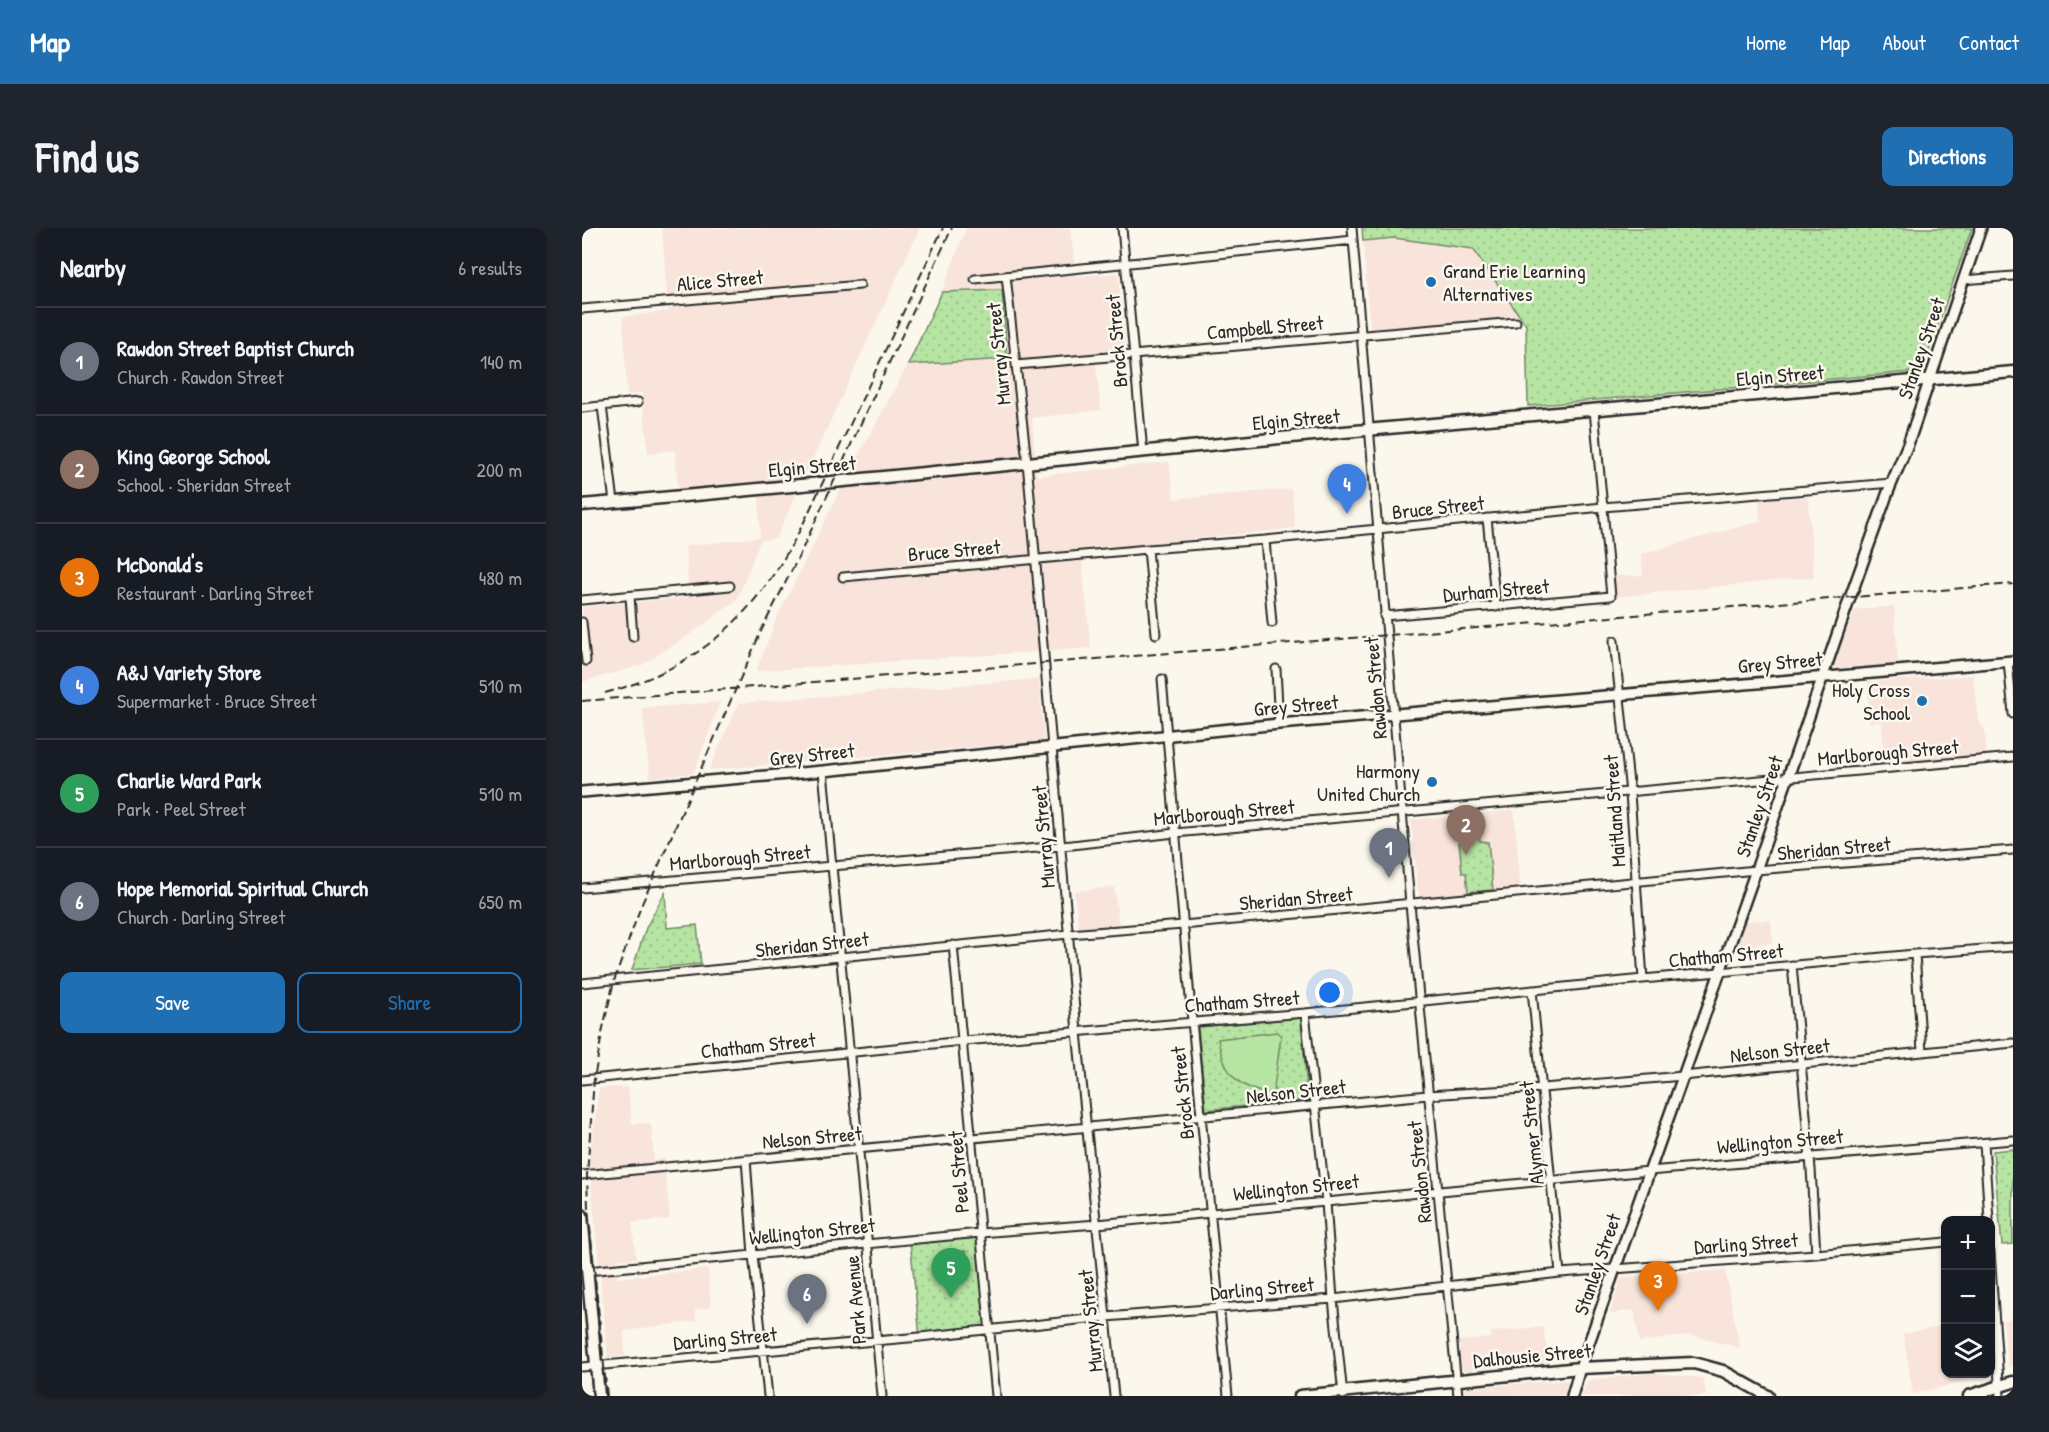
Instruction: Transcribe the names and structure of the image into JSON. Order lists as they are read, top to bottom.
{
  "streets": {
    "main road": ["Elgin Street", "Dalhousie Street"],
    "street": [
      "Alice Street",
      "Campbell Street",
      "Brock Street",
      "Stanley Street",
      "Murray Street",
      "Bruce Street",
      "Durham Street",
      "Grey Street",
      "Rawdon Street",
      "Marlborough Street",
      "Maitland Street",
      "Sheridan Street",
      "Chatham Street",
      "Nelson Street",
      "Alymer Street",
      "Wellington Street",
      "Peel Street",
      "Darling Street",
      "Park Avenue"
    ]
  },
  "crossings": [
    ["Campbell Street", "Brock Street"],
    ["Campbell Street", "Murray Street"],
    ["Campbell Street", "Rawdon Street"],
    ["Brock Street", "Elgin Street"],
    ["Brock Street", "Grey Street"],
    ["Brock Street", "Marlborough Street"],
    ["Brock Street", "Sheridan Street"],
    ["Brock Street", "Chatham Street"],
    ["Brock Street", "Nelson Street"],
    ["Brock Street", "Wellington Street"],
    ["Brock Street", "Darling Street"],
    ["Stanley Street", "Elgin Street"],
    ["Stanley Street", "Bruce Street"],
    ["Stanley Street", "Grey Street"],
    ["Stanley Street", "Marlborough Street"],
    ["Stanley Street", "Sheridan Street"],
    ["Stanley Street", "Chatham Street"],
    ["Stanley Street", "Nelson Street"],
    ["Stanley Street", "Wellington Street"],
    ["Stanley Street", "Darling Street"],
    ["Stanley Street", "Dalhousie Street"],
    ["Murray Street", "Elgin Street"],
    ["Murray Street", "Bruce Street"],
    ["Murray Street", "Grey Street"],
    ["Murray Street", "Marlborough Street"],
    ["Murray Street", "Sheridan Street"],
    ["Murray Street", "Chatham Street"],
    ["Murray Street", "Nelson Street"],
    ["Murray Street", "Wellington Street"],
    ["Murray Street", "Darling Street"],
    ["Elgin Street", "Rawdon Street"],
    ["Bruce Street", "Durham Street"],
    ["Bruce Street", "Rawdon Street"],
    ["Durham Street", "Rawdon Street"],
    ["Grey Street", "Rawdon Street"],
    ["Grey Street", "Maitland Street"],
    ["Grey Street", "Park Avenue"],
    ["Rawdon Street", "Marlborough Street"],
    ["Rawdon Street", "Sheridan Street"],
    ["Rawdon Street", "Chatham Street"],
    ["Rawdon Street", "Nelson Street"],
    ["Rawdon Street", "Wellington Street"],
    ["Rawdon Street", "Darling Street"],
    ["Rawdon Street", "Dalhousie Street"],
    ["Marlborough Street", "Maitland Street"],
    ["Marlborough Street", "Park Avenue"],
    ["Maitland Street", "Sheridan Street"],
    ["Maitland Street", "Chatham Street"],
    ["Sheridan Street", "Peel Street"],
    ["Sheridan Street", "Park Avenue"],
    ["Chatham Street", "Alymer Street"],
    ["Chatham Street", "Peel Street"],
    ["Chatham Street", "Park Avenue"],
    ["Nelson Street", "Alymer Street"],
    ["Nelson Street", "Peel Street"],
    ["Nelson Street", "Park Avenue"],
    ["Alymer Street", "Wellington Street"],
    ["Alymer Street", "Darling Street"],
    ["Wellington Street", "Peel Street"],
    ["Wellington Street", "Park Avenue"],
    ["Peel Street", "Darling Street"],
    ["Darling Street", "Park Avenue"]
  ],
  "places": ["Grand Erie Learning Alternatives", "Holy Cross School", "Harmony United Church"],
  "page": {
    "header": "Map",
    "nav": [
      "Home",
      "Map",
      "About",
      "Contact"
    ],
    "buttons": [
      "Directions",
      ["Save", "Share"]
    ],
    "title": "Find us",
    "heading": ["Nearby", "6 results"],
    "list": [
      {
        "mark": "1",
        "name": "Rawdon Street Baptist Church",
        "note": "Church · Rawdon Street",
        "value": "140 m"
      },
      {
        "mark": "2",
        "name": "King George School",
        "note": "School · Sheridan Street",
        "value": "200 m"
      },
      {
        "mark": "3",
        "name": "McDonald's",
        "note": "Restaurant · Darling Street",
        "value": "480 m"
      },
      {
        "mark": "4",
        "name": "A&J Variety Store",
        "note": "Supermarket · Bruce Street",
        "value": "510 m"
      },
      {
        "mark": "5",
        "name": "Charlie Ward Park",
        "note": "Park · Peel Street",
        "value": "510 m"
      },
      {
        "mark": "6",
        "name": "Hope Memorial Spiritual Church",
        "note": "Church · Darling Street",
        "value": "650 m"
      }
    ],
    "pins": [
      "4",
      "2",
      "1",
      "5",
      "3",
      "6"
    ],
    "map_buttons": ["+", "−"]
  }
}
